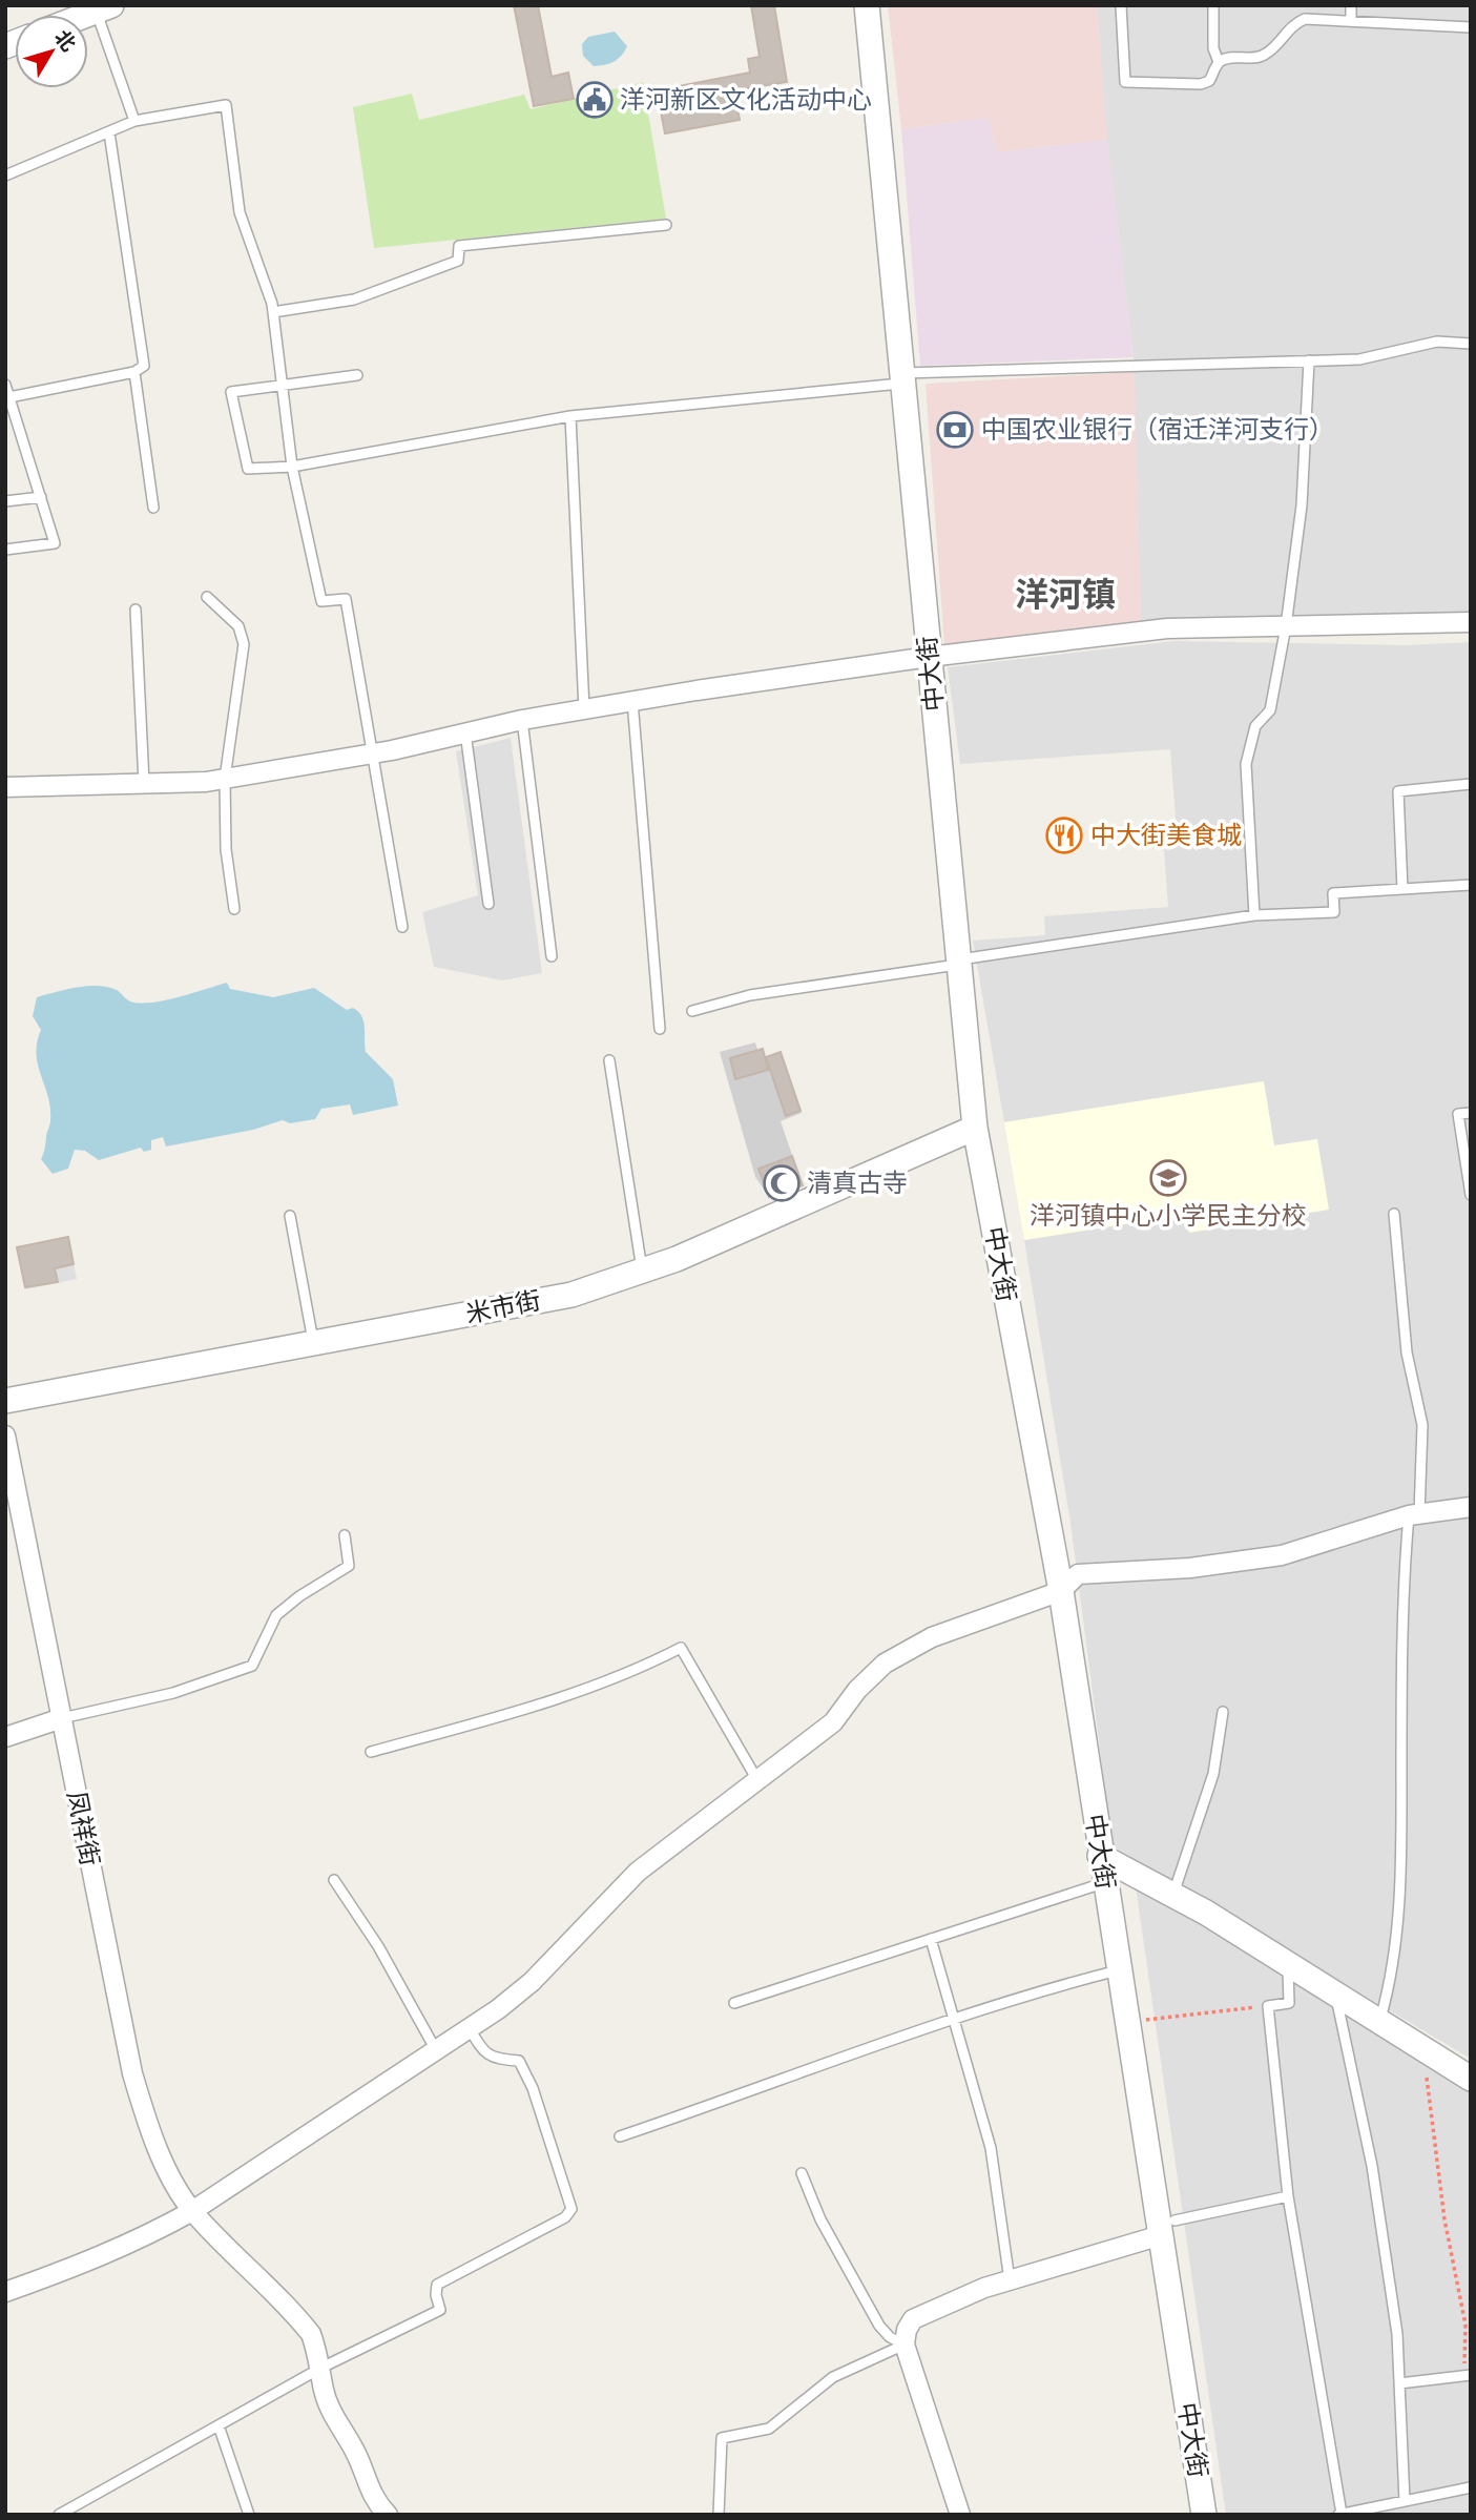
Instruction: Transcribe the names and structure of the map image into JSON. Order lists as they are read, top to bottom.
{
  "streets": {
    "street": ["中大街", "米市街", "凤祥街"]
  },
  "crossings": [
    ["中大街", "米市街"]
  ],
  "districts": ["洋河镇"],
  "places": {
    "public building": ["洋河新区文化活动中心"],
    "bank": ["中国农业银行（宿迁洋河支行）"],
    "restaurant": ["中大街美食城"],
    "school or university": ["洋河镇中心小学民主分校"],
    "mosque": ["清真古寺"]
  },
  "north": "top right"
}
